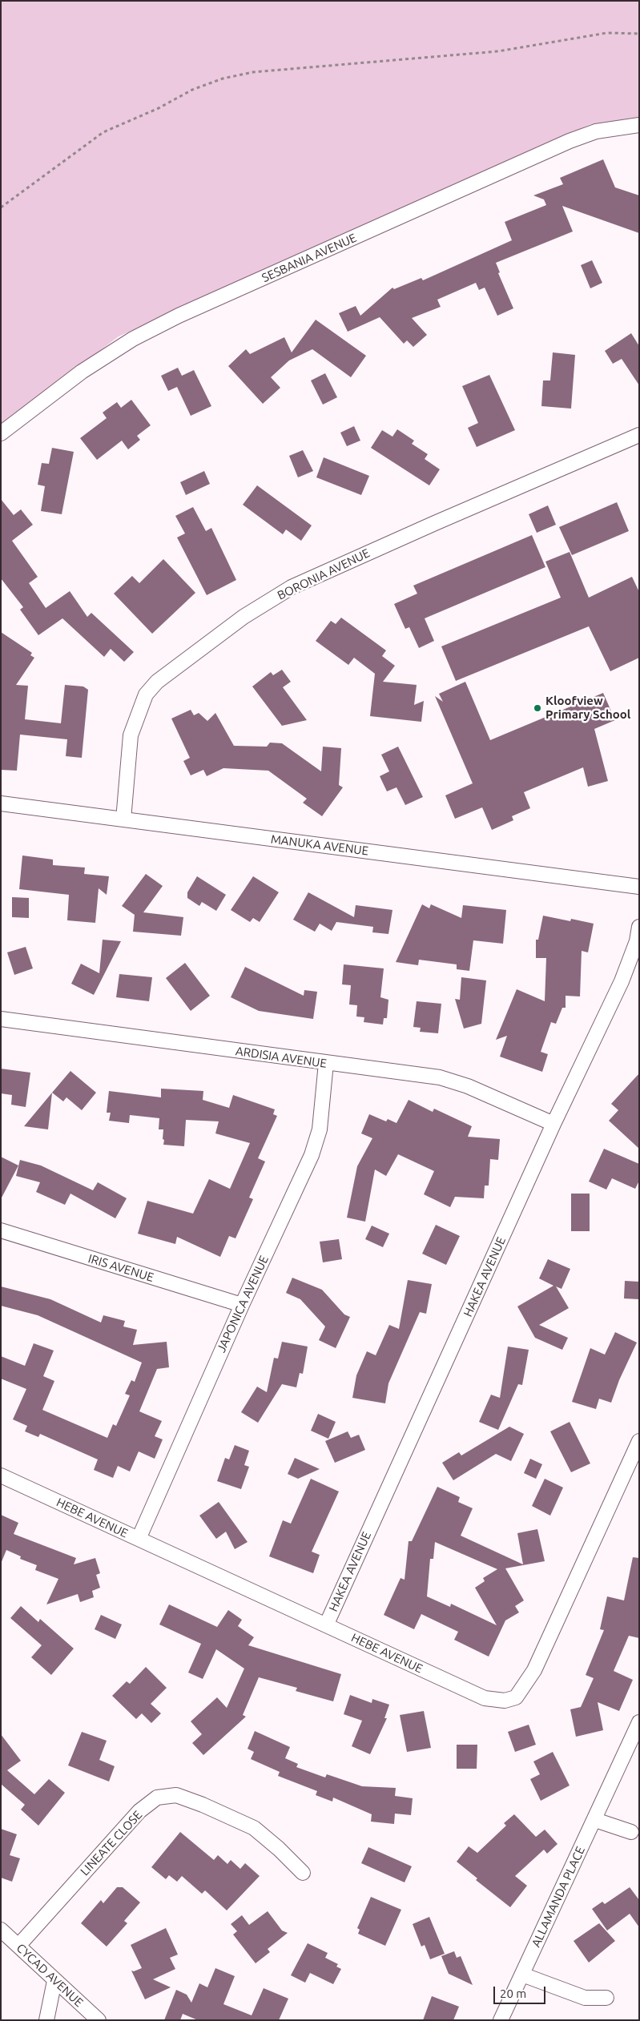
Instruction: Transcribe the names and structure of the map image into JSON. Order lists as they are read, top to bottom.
{
  "streets": {
    "street": [
      "SESBANIA AVENUE",
      "BORONIA AVENUE",
      "MANUKA AVENUE",
      "ARDISIA AVENUE",
      "IRIS AVENUE",
      "HAKEA AVENUE",
      "JAPONICA AVENUE",
      "HEBE AVENUE",
      "LINEATE CLOSE",
      "ALLAMANDA PLACE",
      "CYCAD AVENUE"
    ]
  },
  "crossings": [
    ["BORONIA AVENUE", "MANUKA AVENUE"],
    ["ARDISIA AVENUE", "HAKEA AVENUE"],
    ["ARDISIA AVENUE", "JAPONICA AVENUE"],
    ["IRIS AVENUE", "JAPONICA AVENUE"],
    ["HAKEA AVENUE", "HEBE AVENUE"],
    ["JAPONICA AVENUE", "HEBE AVENUE"],
    ["LINEATE CLOSE", "CYCAD AVENUE"]
  ],
  "places": ["Kloofview Primary School"],
  "scale_bar": "20 m"
}
